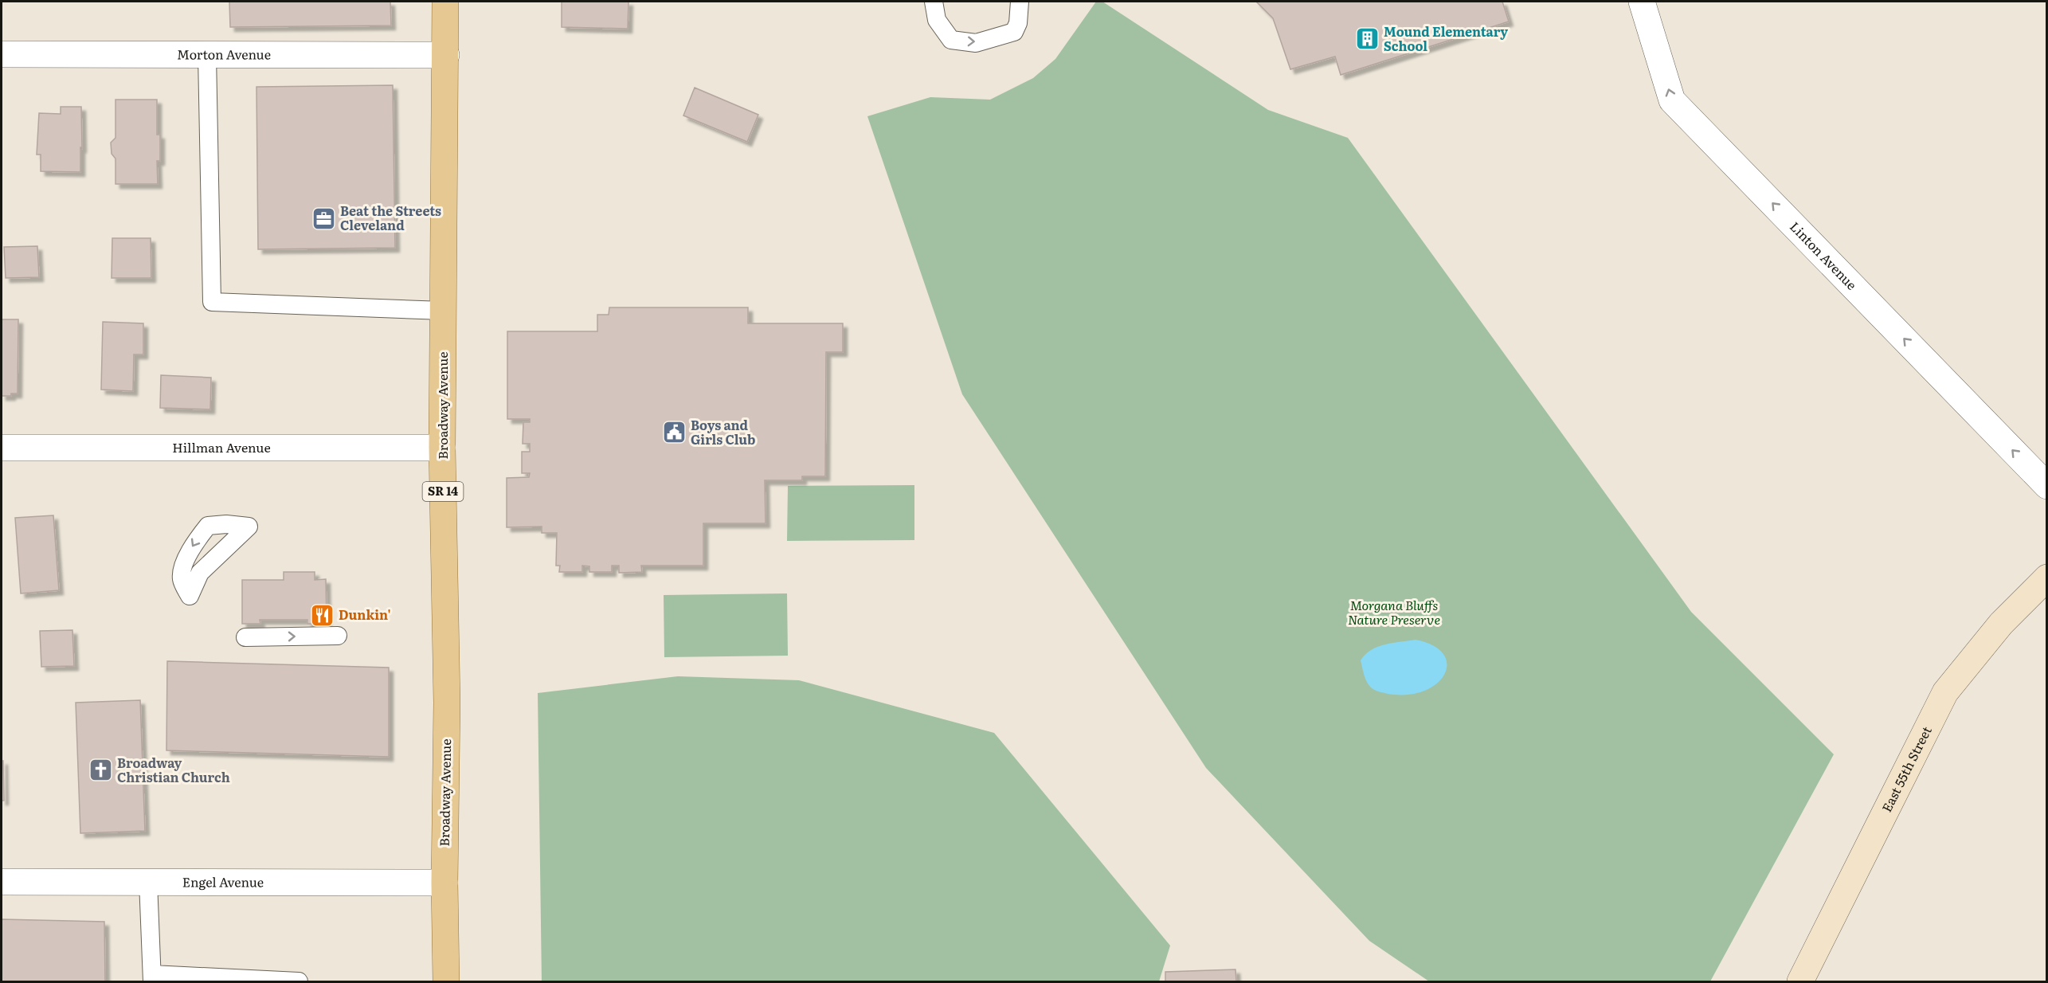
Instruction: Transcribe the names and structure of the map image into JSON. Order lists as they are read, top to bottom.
{
  "streets": {
    "main road": ["Broadway Avenue", "SR 14"],
    "street": [
      "Morton Avenue",
      "Linton Avenue",
      "Hillman Avenue",
      "East 55th Street",
      "Engel Avenue"
    ]
  },
  "crossings": [
    ["Morton Avenue", "Broadway Avenue"],
    ["Broadway Avenue", "Hillman Avenue"],
    ["Broadway Avenue", "Engel Avenue"]
  ],
  "one_way": ["Linton Avenue"],
  "parks": ["Morgana Bluffs Nature Preserve"],
  "places": {
    "building": ["Mound Elementary School"],
    "office": ["Beat the Streets Cleveland"],
    "public building": ["Boys and Girls Club"],
    "restaurant": ["Dunkin'"],
    "church": ["Broadway Christian Church"]
  }
}
